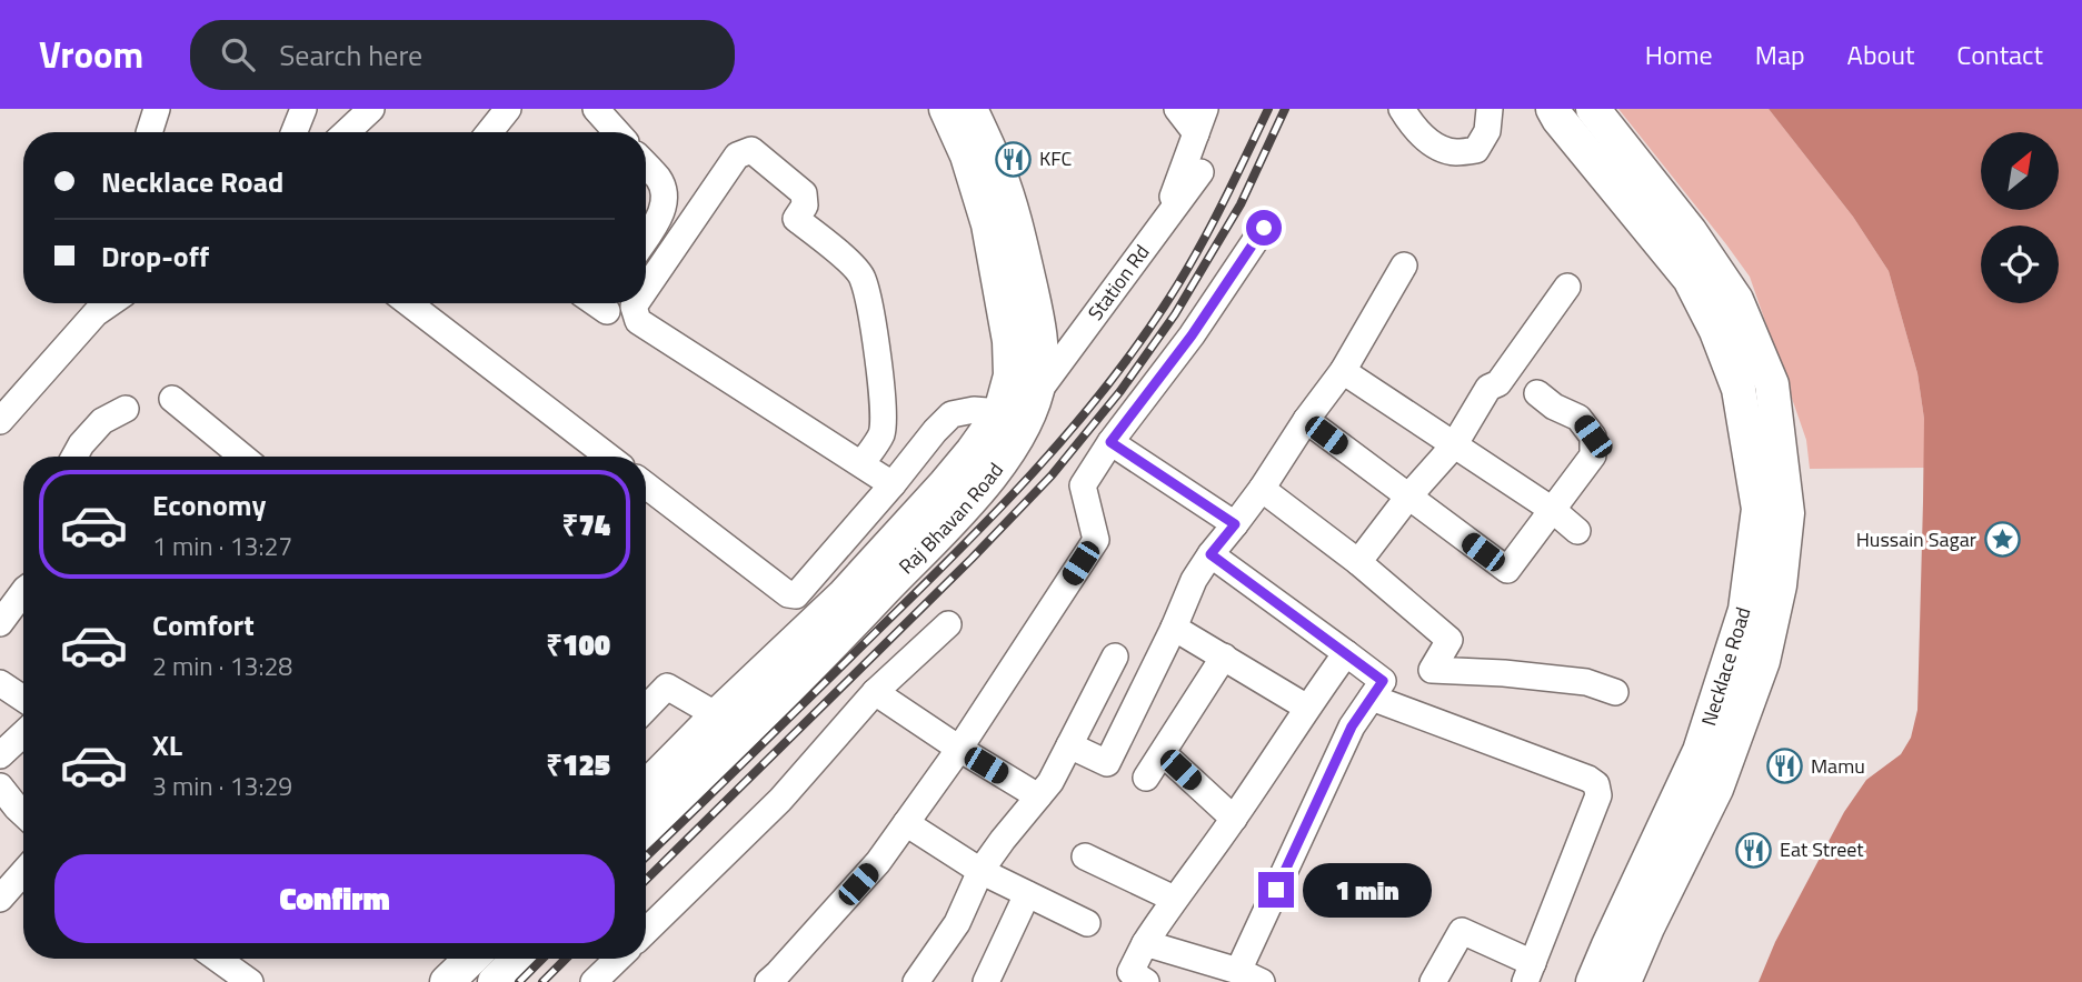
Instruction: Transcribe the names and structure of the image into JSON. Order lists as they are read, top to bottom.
{
  "streets": {
    "main road": ["Raj Bhavan Road", "Necklace Road"],
    "street": ["Station Rd"]
  },
  "crossings": [
    ["Station Rd", "Raj Bhavan Road"]
  ],
  "places": {
    "restaurant": ["KFC", "Mamu", "Eat Street"],
    "place": ["Hussain Sagar"]
  },
  "north": "top right",
  "page": {
    "header": "Vroom",
    "search": "Search here",
    "nav": [
      "Home",
      "Map",
      "About",
      "Contact"
    ],
    "banner": ["Necklace Road", "Drop-off"],
    "list": [
      {
        "name": "Economy",
        "note": "1 min · 13:27",
        "value": "₹74"
      },
      {
        "name": "Comfort",
        "note": "2 min · 13:28",
        "value": "₹100"
      },
      {
        "name": "XL",
        "note": "3 min · 13:29",
        "value": "₹125"
      }
    ],
    "buttons": "Confirm",
    "bubble": "1 min"
  }
}
